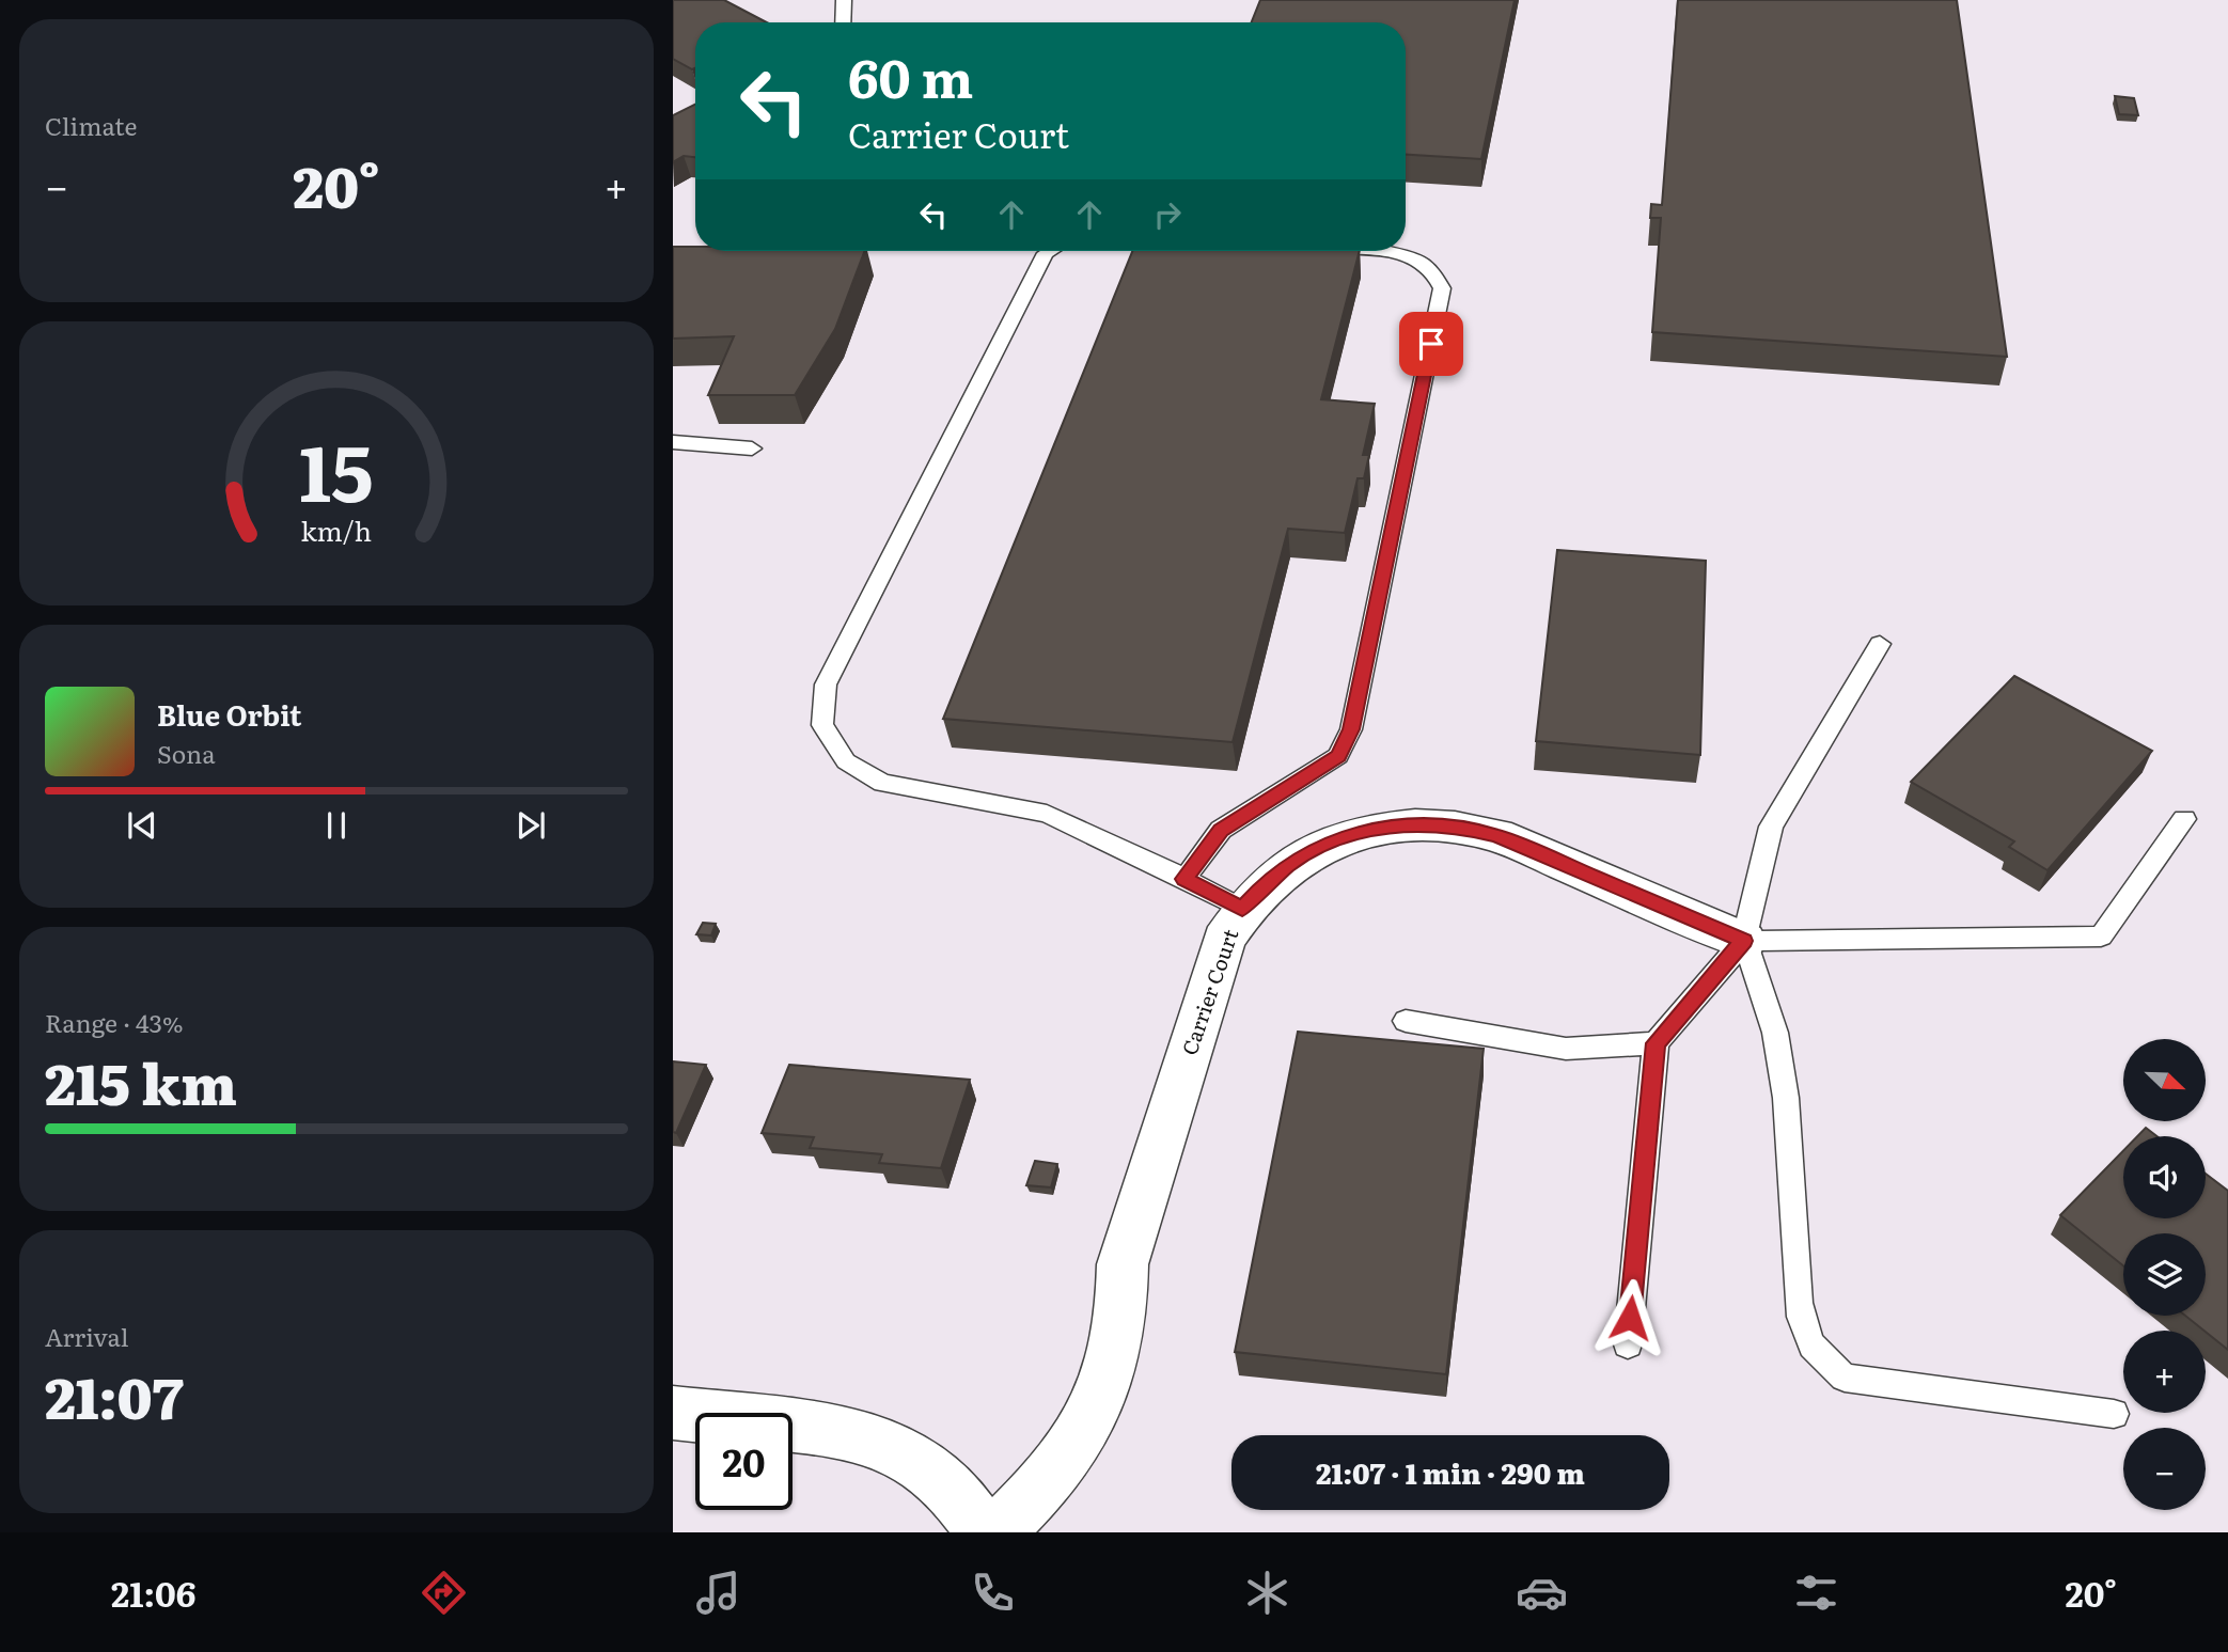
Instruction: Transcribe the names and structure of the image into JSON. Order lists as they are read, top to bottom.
{
  "streets": {
    "street": ["Carrier Court"]
  },
  "north": "bottom right",
  "page": {
    "tile": [
      "Climate",
      ["Range · 43%", "215 km"],
      ["Arrival", "21:07"]
    ],
    "turn": ["60 m", "Carrier Court"],
    "heat": ["−", "20°", "+"],
    "song": ["Blue Orbit", "Sona"],
    "map_buttons": ["+", "−"],
    "limit": "20",
    "trip": "21:07 · 1 min · 290 m",
    "tabs": ["21:06", "20°"],
    "gauge": ["15", "km/h"]
  }
}
